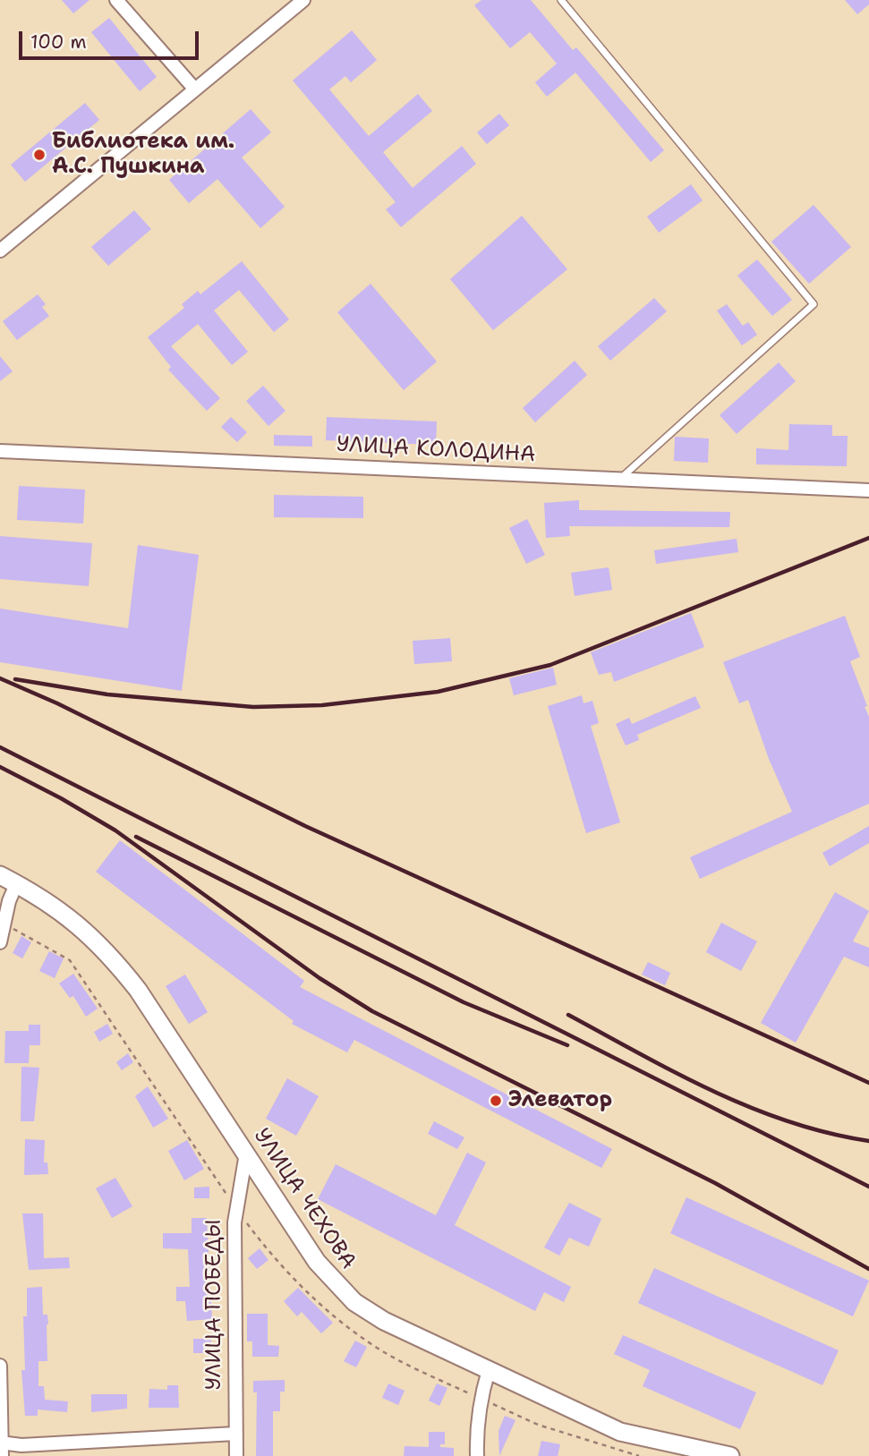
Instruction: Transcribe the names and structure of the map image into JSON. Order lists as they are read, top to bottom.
{
  "streets": {
    "main road": ["УЛИЦА ЧЕХОВА"],
    "street": ["УЛИЦА КОЛОДИНА", "УЛИЦА ПОБЕДЫ"]
  },
  "crossings": [
    ["УЛИЦА ЧЕХОВА", "УЛИЦА ПОБЕДЫ"]
  ],
  "places": ["Библиотека им. А.С. Пушкина", "Элеватор"],
  "scale_bar": "100 m"
}
